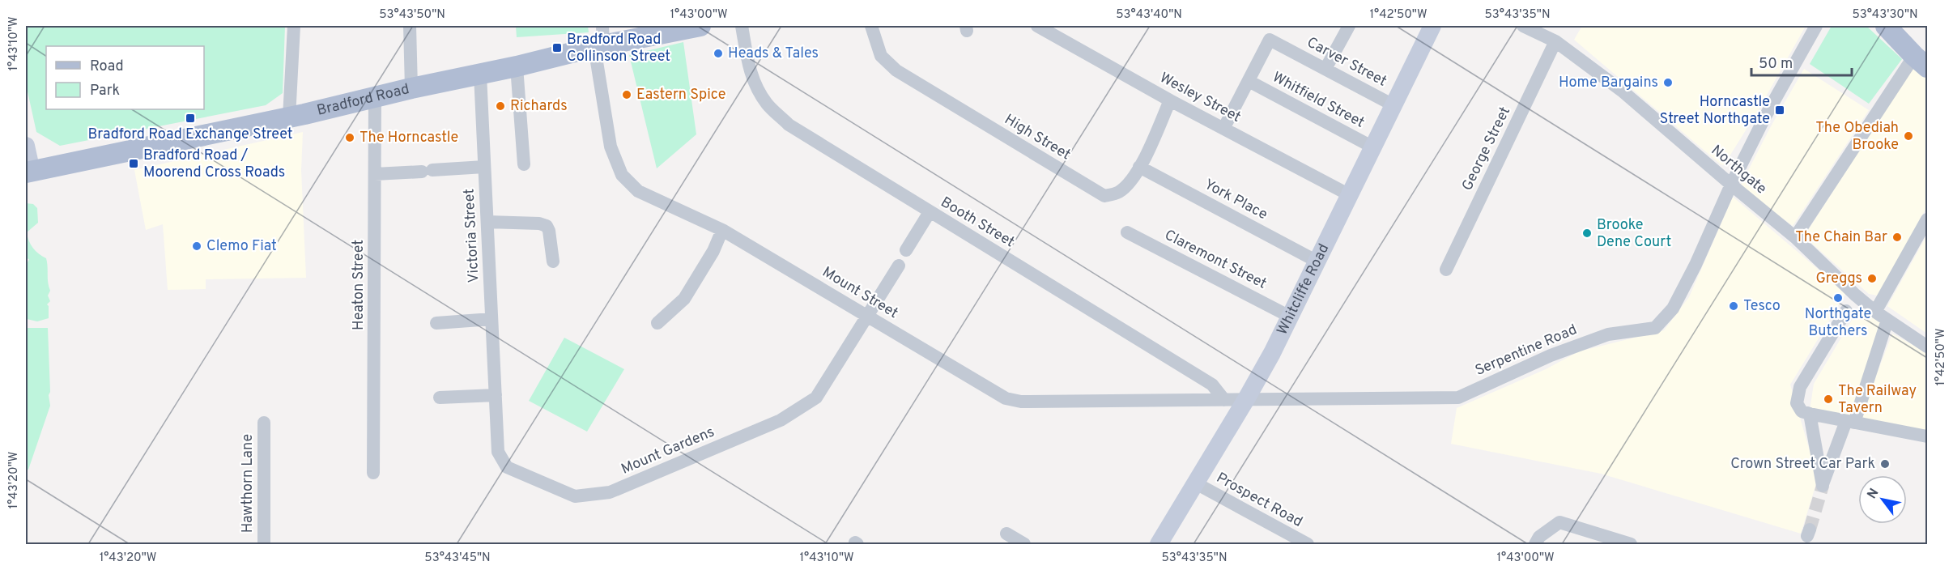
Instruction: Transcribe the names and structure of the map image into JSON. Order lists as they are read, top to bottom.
{
  "streets": {
    "main road": ["Bradford Road", "Whitcliffe Road"],
    "street": [
      "Carver Street",
      "Wesley Street",
      "Whitfield Street",
      "High Street",
      "George Street",
      "Northgate",
      "York Place",
      "Booth Street",
      "Victoria Street",
      "Claremont Street",
      "Heaton Street",
      "Mount Street",
      "Serpentine Road",
      "Mount Gardens",
      "Hawthorn Lane",
      "Prospect Road"
    ]
  },
  "crossings": [
    ["Carver Street", "Wesley Street"],
    ["Carver Street", "Whitfield Street"],
    ["Carver Street", "Whitcliffe Road"],
    ["Wesley Street", "High Street"],
    ["Wesley Street", "Whitcliffe Road"],
    ["Bradford Road", "Victoria Street"],
    ["Bradford Road", "Heaton Street"],
    ["Bradford Road", "Mount Street"],
    ["Whitfield Street", "Whitcliffe Road"],
    ["High Street", "York Place"],
    ["George Street", "Northgate"],
    ["Northgate", "Serpentine Road"],
    ["York Place", "Whitcliffe Road"],
    ["Booth Street", "Mount Street"],
    ["Victoria Street", "Mount Gardens"],
    ["Claremont Street", "Whitcliffe Road"],
    ["Whitcliffe Road", "Serpentine Road"],
    ["Whitcliffe Road", "Prospect Road"],
    ["Mount Street", "Mount Gardens"]
  ],
  "places": {
    "transit": [
      "Bradford Road Collinson Street",
      "Horncastle Street Northgate",
      "Bradford Road Exchange Street",
      "Bradford Road / Moorend Cross Roads"
    ],
    "other": [
      "Heads & Tales",
      "Home Bargains",
      "Eastern Spice",
      "Richards",
      "The Obediah Brooke",
      "The Horncastle",
      "Brooke Dene Court",
      "The Chain Bar",
      "Clemo Fiat",
      "Greggs",
      "Northgate Butchers",
      "Tesco",
      "The Railway Tavern",
      "Crown Street Car Park"
    ]
  },
  "legend": ["Road", "Park"],
  "scale_bar": "50 m",
  "north": "top left",
  "coordinates": [
    "53°43'50\"N",
    "1°43'00\"W",
    "53°43'40\"N",
    "1°42'50\"W",
    "53°43'35\"N",
    "53°43'30\"N",
    "1°43'10\"W",
    "1°43'20\"W",
    "53°43'45\"N"
  ]
}
